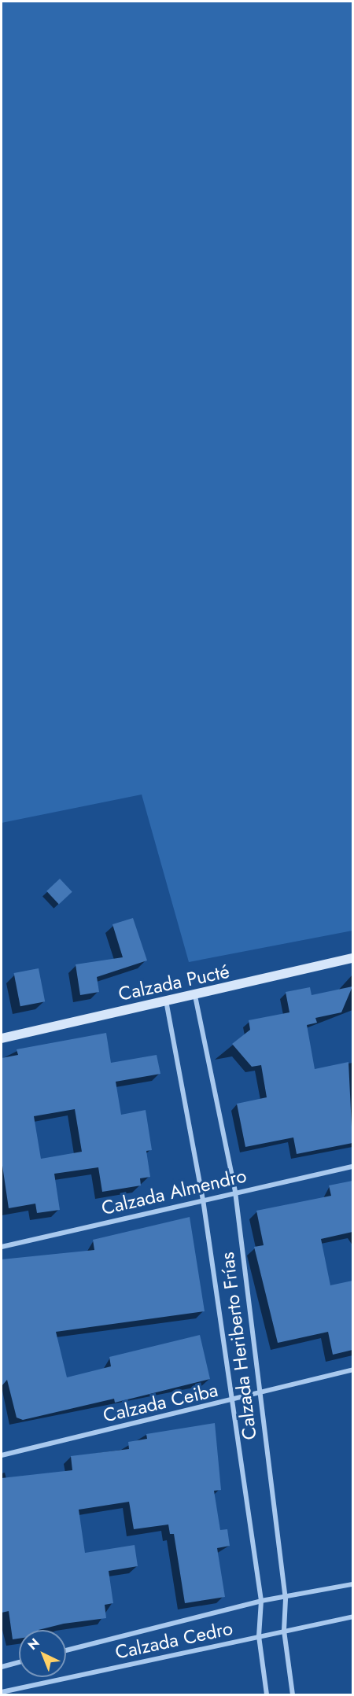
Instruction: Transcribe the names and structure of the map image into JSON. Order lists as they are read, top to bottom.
{
  "streets": {
    "street": [
      "Calzada Pucté",
      "Calzada Almendro",
      "Calzada Heriberto Frías",
      "Calzada Ceiba",
      "Calzada Cedro"
    ]
  },
  "crossings": [
    ["Calzada Pucté", "Calzada Heriberto Frías"],
    ["Calzada Almendro", "Calzada Heriberto Frías"],
    ["Calzada Heriberto Frías", "Calzada Ceiba"],
    ["Calzada Heriberto Frías", "Calzada Cedro"]
  ],
  "north": "top left"
}
